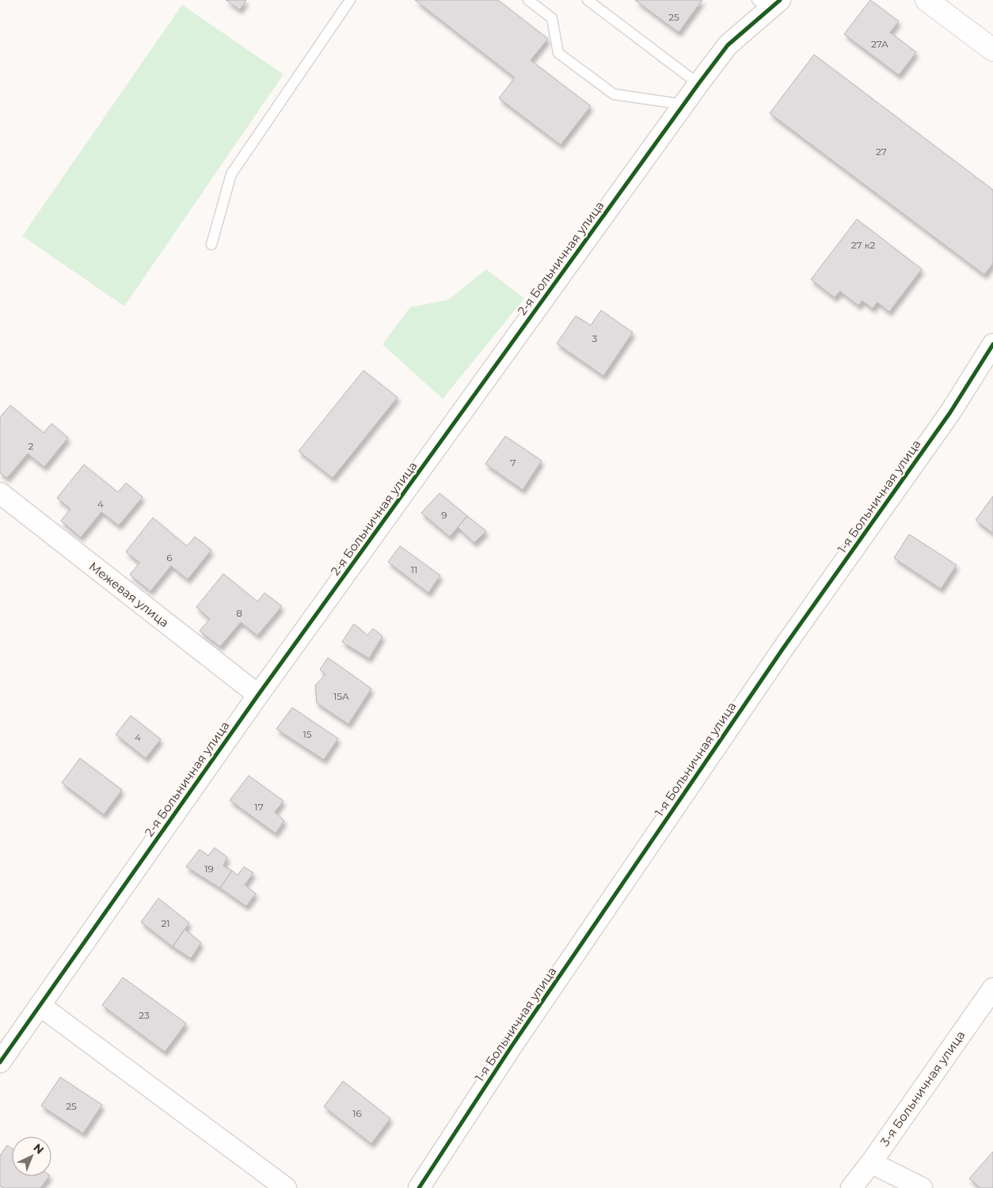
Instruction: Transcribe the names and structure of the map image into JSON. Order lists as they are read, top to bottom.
{
  "streets": {
    "street": [
      "2-я Больничная улица",
      "1-я Больничная улица",
      "Межевая улица",
      "3-я Больничная улица"
    ]
  },
  "crossings": [
    ["2-я Больничная улица", "Межевая улица"]
  ],
  "house_numbers": [
    "25",
    "27А",
    "27",
    "27 к2",
    "3",
    "2",
    "7",
    "4",
    "9",
    "6",
    "11",
    "8",
    "15А",
    "15",
    "4",
    "17",
    "19",
    "21",
    "23",
    "25",
    "16"
  ],
  "north": "top right"
}
